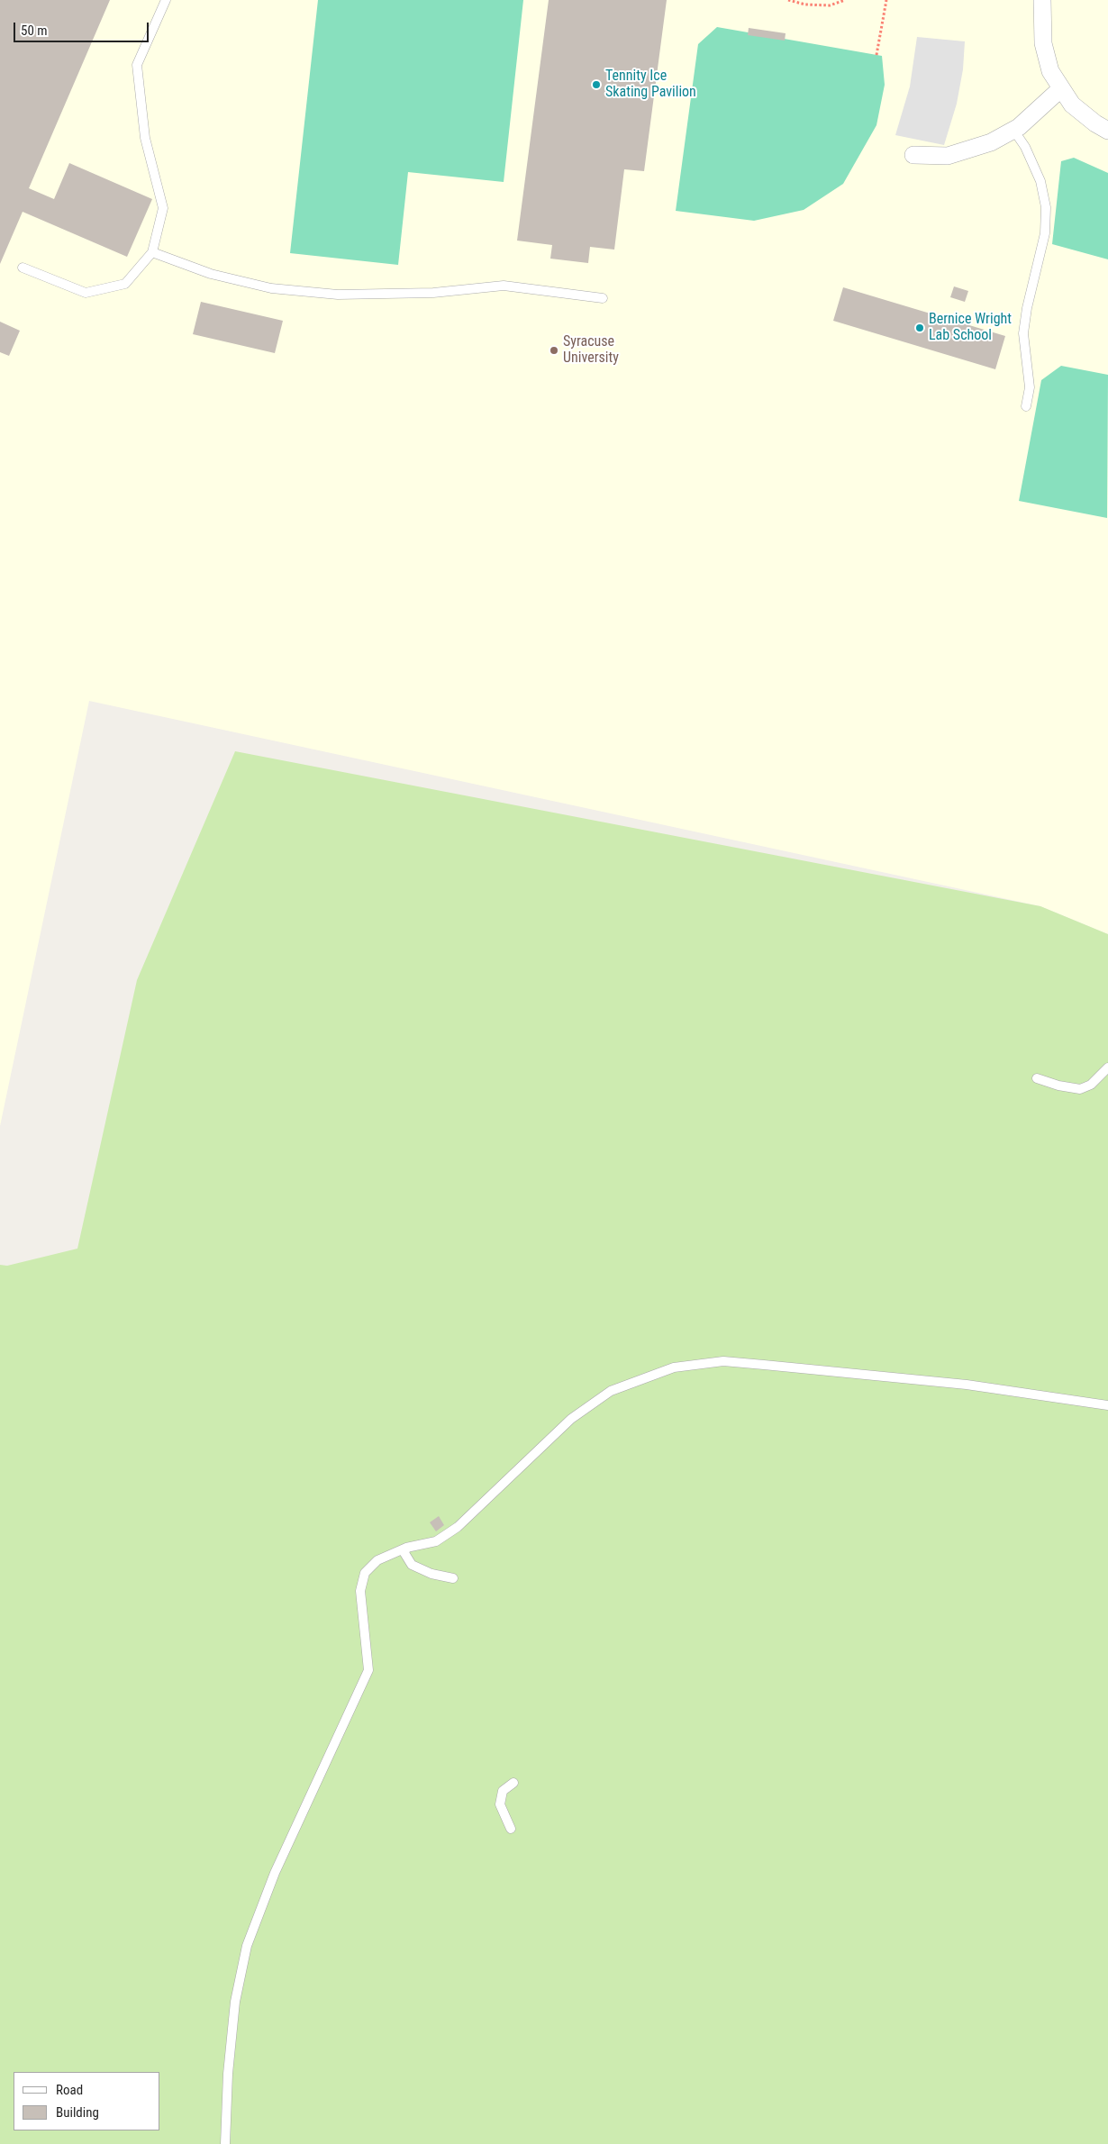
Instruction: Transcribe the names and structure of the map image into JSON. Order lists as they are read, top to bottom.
{
  "places": ["Tennity Ice Skating Pavilion", "Bernice Wright Lab School", "Syracuse University"],
  "legend": ["Road", "Building"],
  "scale_bar": "50 m"
}
